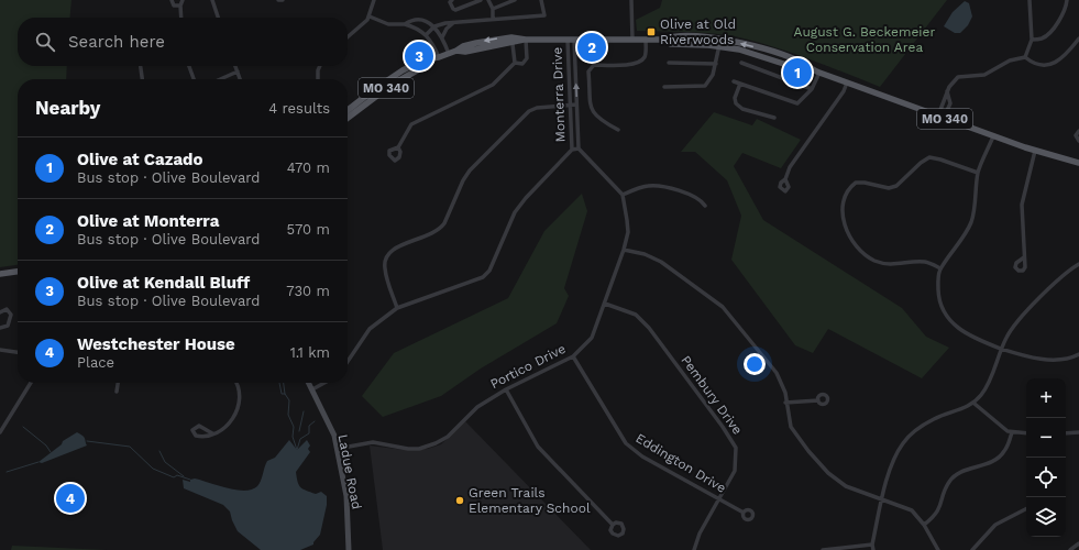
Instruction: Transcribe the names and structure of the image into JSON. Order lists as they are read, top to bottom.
{
  "streets": {
    "main road": ["MO 340", "Ladue Road"],
    "street": [
      "Monterra Drive",
      "Portico Drive",
      "Pembury Drive",
      "Eddington Drive"
    ]
  },
  "crossings": [
    ["MO 340", "Monterra Drive"],
    ["Monterra Drive", "Portico Drive"],
    ["Portico Drive", "Pembury Drive"],
    ["Portico Drive", "Eddington Drive"],
    ["Portico Drive", "Ladue Road"],
    ["Pembury Drive", "Eddington Drive"]
  ],
  "parks": ["August G. Beckemeier Conservation Area"],
  "places": {
    "transit": ["Olive at Old Riverwoods"],
    "other": ["Green Trails Elementary School"]
  },
  "page": {
    "search": "Search here",
    "pins": [
      "2",
      "3",
      "1",
      "4"
    ],
    "heading": ["Nearby", "4 results"],
    "list": [
      {
        "mark": "1",
        "name": "Olive at Cazado",
        "note": "Bus stop · Olive Boulevard",
        "value": "470 m"
      },
      {
        "mark": "2",
        "name": "Olive at Monterra",
        "note": "Bus stop · Olive Boulevard",
        "value": "570 m"
      },
      {
        "mark": "3",
        "name": "Olive at Kendall Bluff",
        "note": "Bus stop · Olive Boulevard",
        "value": "730 m"
      },
      {
        "mark": "4",
        "name": "Westchester House",
        "note": "Place",
        "value": "1.1 km"
      }
    ],
    "map_buttons": ["+", "−"]
  }
}
